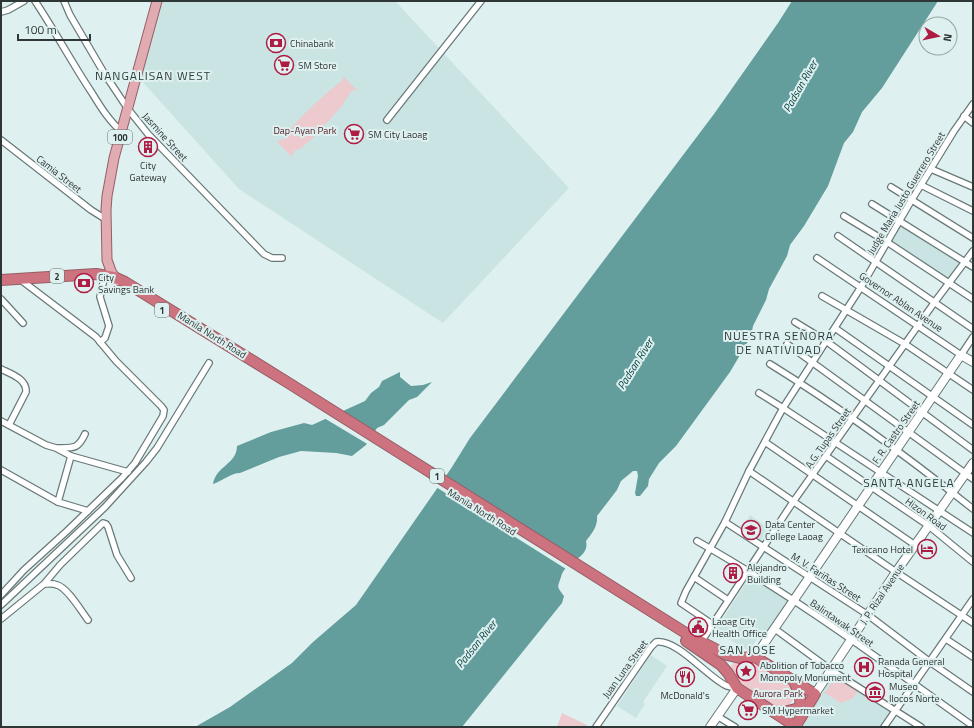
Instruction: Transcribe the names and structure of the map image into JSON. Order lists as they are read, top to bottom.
{
  "streets": {
    "highway": [
      "2",
      "1",
      "Manila North Road",
      "J. P. Rizal Avenue"
    ],
    "main road": ["100", "Governor Ablan Avenue", "F. R. Castro Street"],
    "street": [
      "Jasmine Street",
      "Camia Street",
      "Judge Maria Justo Guerrero Street",
      "A.G. Tupas Street",
      "Hizon Road",
      "M. V. Fariñas Street",
      "Balintawak Street",
      "Juan Luna Street"
    ]
  },
  "crossings": [
    ["100", "Jasmine Street"],
    ["100", "Camia Street"],
    ["100", "2"],
    ["100", "Manila North Road"],
    ["Judge Maria Justo Guerrero Street", "Governor Ablan Avenue"],
    ["Judge Maria Justo Guerrero Street", "M. V. Fariñas Street"],
    ["Judge Maria Justo Guerrero Street", "Balintawak Street"],
    ["2", "Manila North Road"],
    ["Governor Ablan Avenue", "F. R. Castro Street"],
    ["Governor Ablan Avenue", "A.G. Tupas Street"],
    ["Manila North Road", "F. R. Castro Street"],
    ["Manila North Road", "J. P. Rizal Avenue"],
    ["Manila North Road", "Juan Luna Street"],
    ["F. R. Castro Street", "Hizon Road"],
    ["F. R. Castro Street", "M. V. Fariñas Street"],
    ["F. R. Castro Street", "Balintawak Street"],
    ["A.G. Tupas Street", "Hizon Road"],
    ["A.G. Tupas Street", "M. V. Fariñas Street"],
    ["A.G. Tupas Street", "Balintawak Street"],
    ["Hizon Road", "J. P. Rizal Avenue"],
    ["M. V. Fariñas Street", "J. P. Rizal Avenue"],
    ["J. P. Rizal Avenue", "Balintawak Street"]
  ],
  "districts": [
    "NANGALISAN WEST",
    "NUESTRA SEÑORA DE NATIVIDAD",
    "SANTA ANGELA",
    "SAN JOSE"
  ],
  "water": ["Padsan River"],
  "parks": ["Dap-Ayan Park", "Aurora Park"],
  "places": {
    "bank": ["Chinabank", "City Savings Bank"],
    "supermarket": ["SM Store", "SM City Laoag", "SM Hypermarket"],
    "building": ["City Gateway", "Alejandro Building"],
    "school or university": ["Data Center College Laoag"],
    "hotel": ["Texicano Hotel"],
    "public building": ["Laoag City Health Office"],
    "hospital": ["Ranada General Hospital"],
    "place": ["Abolition of Tobacco Monopoly Monument"],
    "restaurant": ["McDonald's"],
    "museum": ["Museo Ilocos Norte"]
  },
  "scale_bar": "100 m",
  "north": "right"
}
